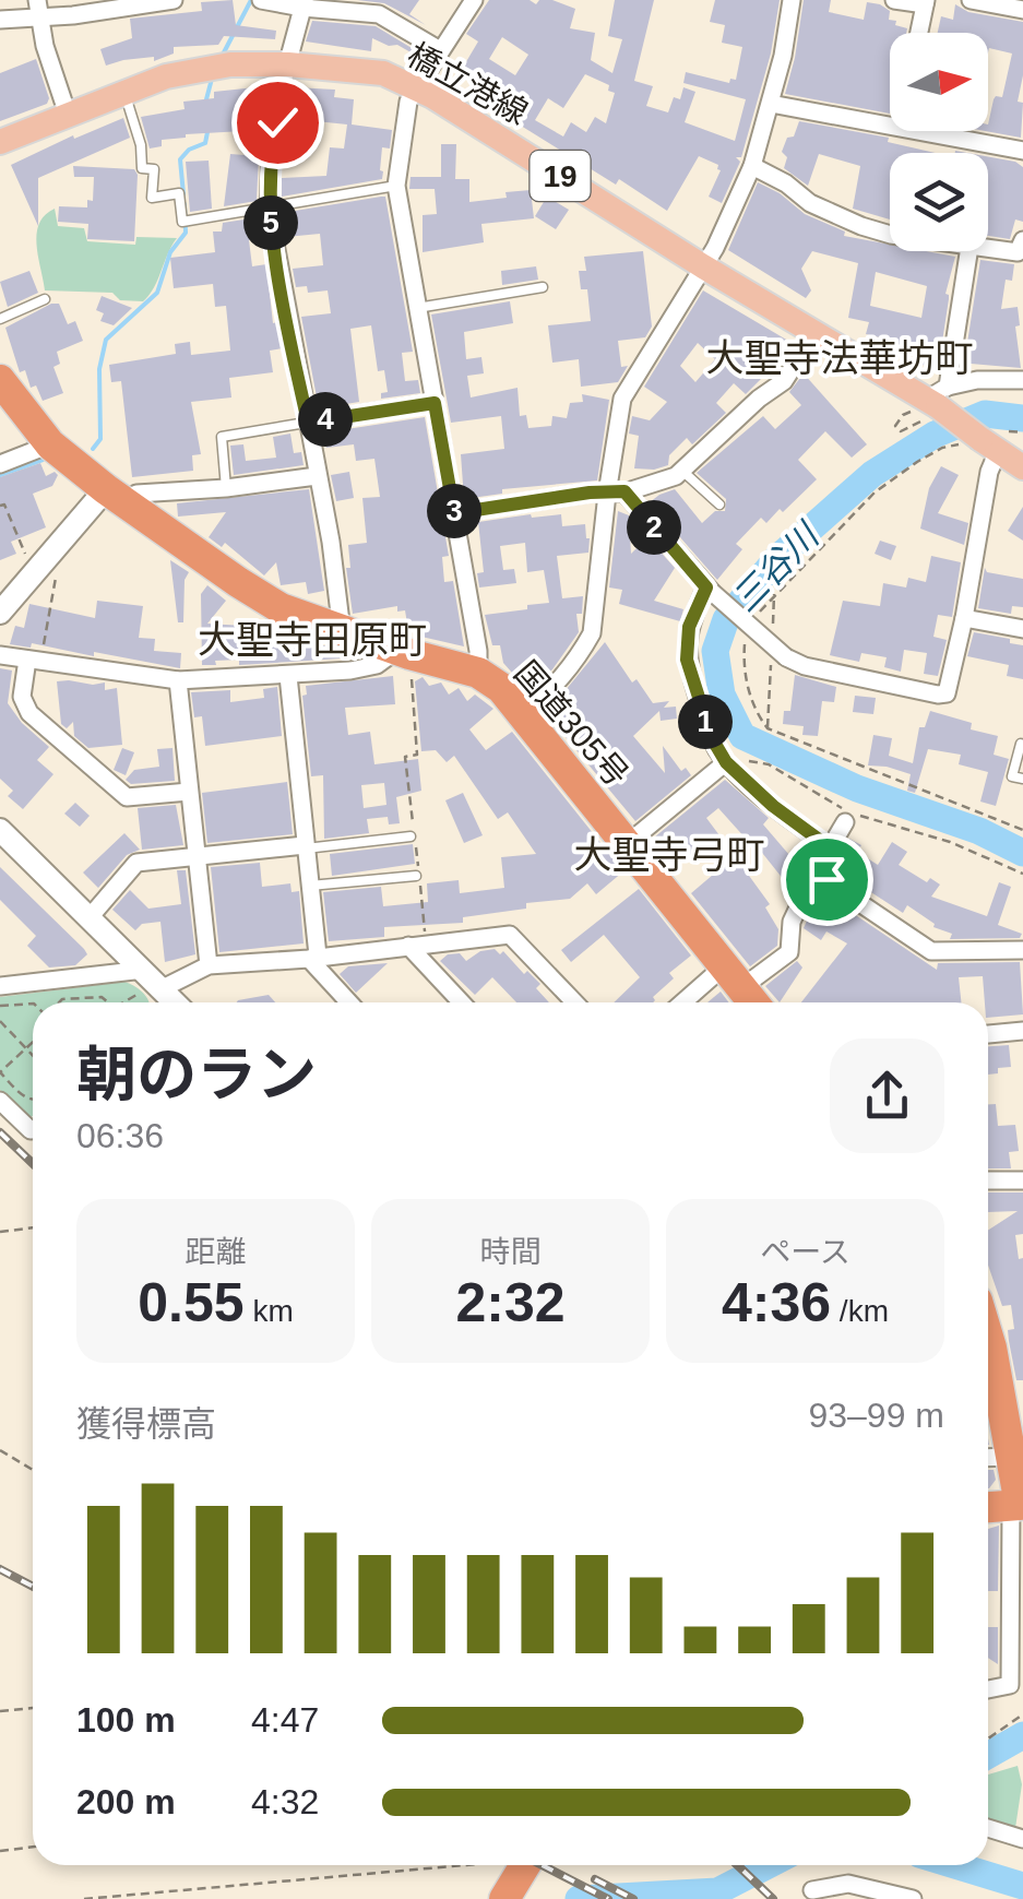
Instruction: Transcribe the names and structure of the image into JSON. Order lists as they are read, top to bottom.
{
  "streets": {
    "highway": ["国道305号"],
    "main road": ["橋立港線", "19"]
  },
  "districts": ["大聖寺法華坊町", "大聖寺田原町", "大聖寺弓町"],
  "water": ["三谷川"],
  "north": "right",
  "page": {
    "pins": [
      "5",
      "4",
      "3",
      "2",
      "1"
    ],
    "heading": ["朝のラン", "06:36"],
    "stats": [
      ["距離", "0.55 km"],
      ["時間", "2:32"],
      ["ペース", "4:36 /km"]
    ],
    "chart": ["獲得標高", "93–99 m"],
    "list": [
      {
        "name": "100 m",
        "note": "4:47"
      },
      {
        "name": "200 m",
        "note": "4:32"
      }
    ]
  }
}
